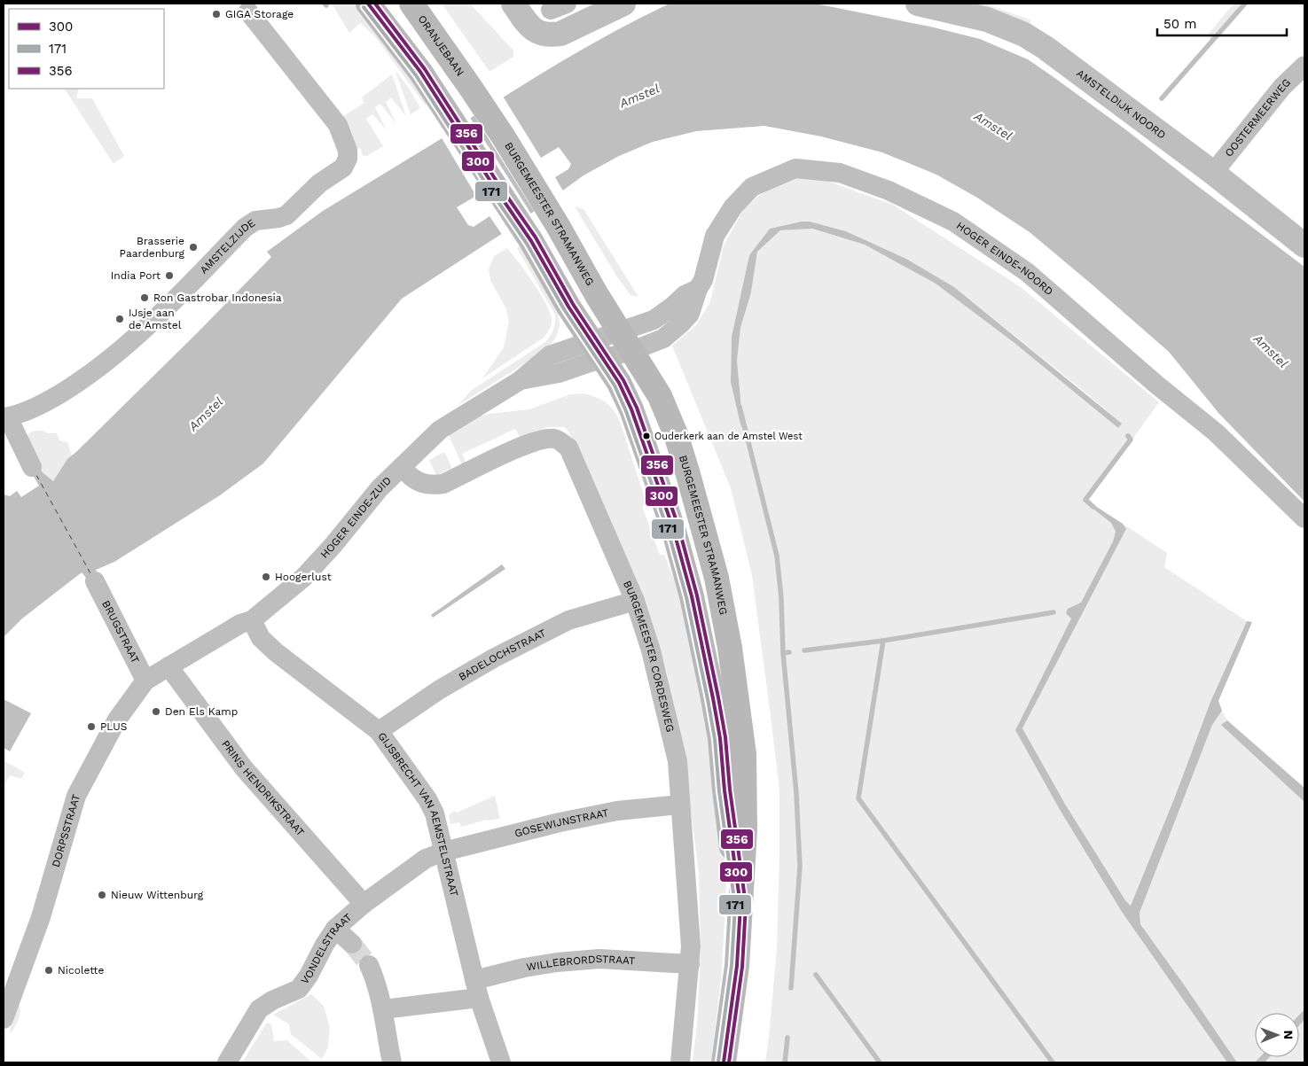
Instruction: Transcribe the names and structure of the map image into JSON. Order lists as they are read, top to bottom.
{
  "streets": {
    "main road": ["ORANJEBAAN", "BURGEMEESTER STRAMANWEG"],
    "street": [
      "AMSTELDIJK NOORD",
      "OOSTERMEERWEG",
      "AMSTELZIJDE",
      "HOGER EINDE-NOORD",
      "HOGER EINDE-ZUID",
      "BRUGSTRAAT",
      "BADELOCHSTRAAT",
      "BURGEMEESTER CORDESWEG",
      "PRINS HENDRIKSTRAAT",
      "GIJSBRECHT VAN AEMSTELSTRAAT",
      "GOSEWIJNSTRAAT",
      "DORPSSTRAAT",
      "VONDELSTRAAT",
      "WILLEBRORDSTRAAT"
    ]
  },
  "crossings": [
    ["ORANJEBAAN", "BURGEMEESTER STRAMANWEG"],
    ["AMSTELDIJK NOORD", "OOSTERMEERWEG"],
    ["BURGEMEESTER STRAMANWEG", "HOGER EINDE-NOORD"],
    ["BURGEMEESTER STRAMANWEG", "HOGER EINDE-ZUID"],
    ["HOGER EINDE-NOORD", "HOGER EINDE-ZUID"],
    ["HOGER EINDE-ZUID", "BURGEMEESTER CORDESWEG"],
    ["HOGER EINDE-ZUID", "PRINS HENDRIKSTRAAT"],
    ["HOGER EINDE-ZUID", "GIJSBRECHT VAN AEMSTELSTRAAT"],
    ["HOGER EINDE-ZUID", "DORPSSTRAAT"],
    ["BRUGSTRAAT", "DORPSSTRAAT"],
    ["BADELOCHSTRAAT", "BURGEMEESTER CORDESWEG"],
    ["BADELOCHSTRAAT", "GIJSBRECHT VAN AEMSTELSTRAAT"],
    ["BURGEMEESTER CORDESWEG", "GOSEWIJNSTRAAT"],
    ["BURGEMEESTER CORDESWEG", "WILLEBRORDSTRAAT"],
    ["PRINS HENDRIKSTRAAT", "DORPSSTRAAT"],
    ["PRINS HENDRIKSTRAAT", "VONDELSTRAAT"],
    ["GIJSBRECHT VAN AEMSTELSTRAAT", "GOSEWIJNSTRAAT"],
    ["GIJSBRECHT VAN AEMSTELSTRAAT", "VONDELSTRAAT"],
    ["GIJSBRECHT VAN AEMSTELSTRAAT", "WILLEBRORDSTRAAT"],
    ["GOSEWIJNSTRAAT", "VONDELSTRAAT"]
  ],
  "water": ["Amstel"],
  "places": [
    "GIGA Storage",
    "Brasserie Paardenburg",
    "India Port",
    "Ron Gastrobar Indonesia",
    "IJsje aan de Amstel",
    "Ouderkerk aan de Amstel West",
    "Hoogerlust",
    "Den Els Kamp",
    "PLUS",
    "Nieuw Wittenburg",
    "Nicolette"
  ],
  "lines": ["transit line 300", "transit line 356", "transit line 171"],
  "legend": ["300", "171", "356"],
  "scale_bar": "50 m",
  "north": "right"
}
